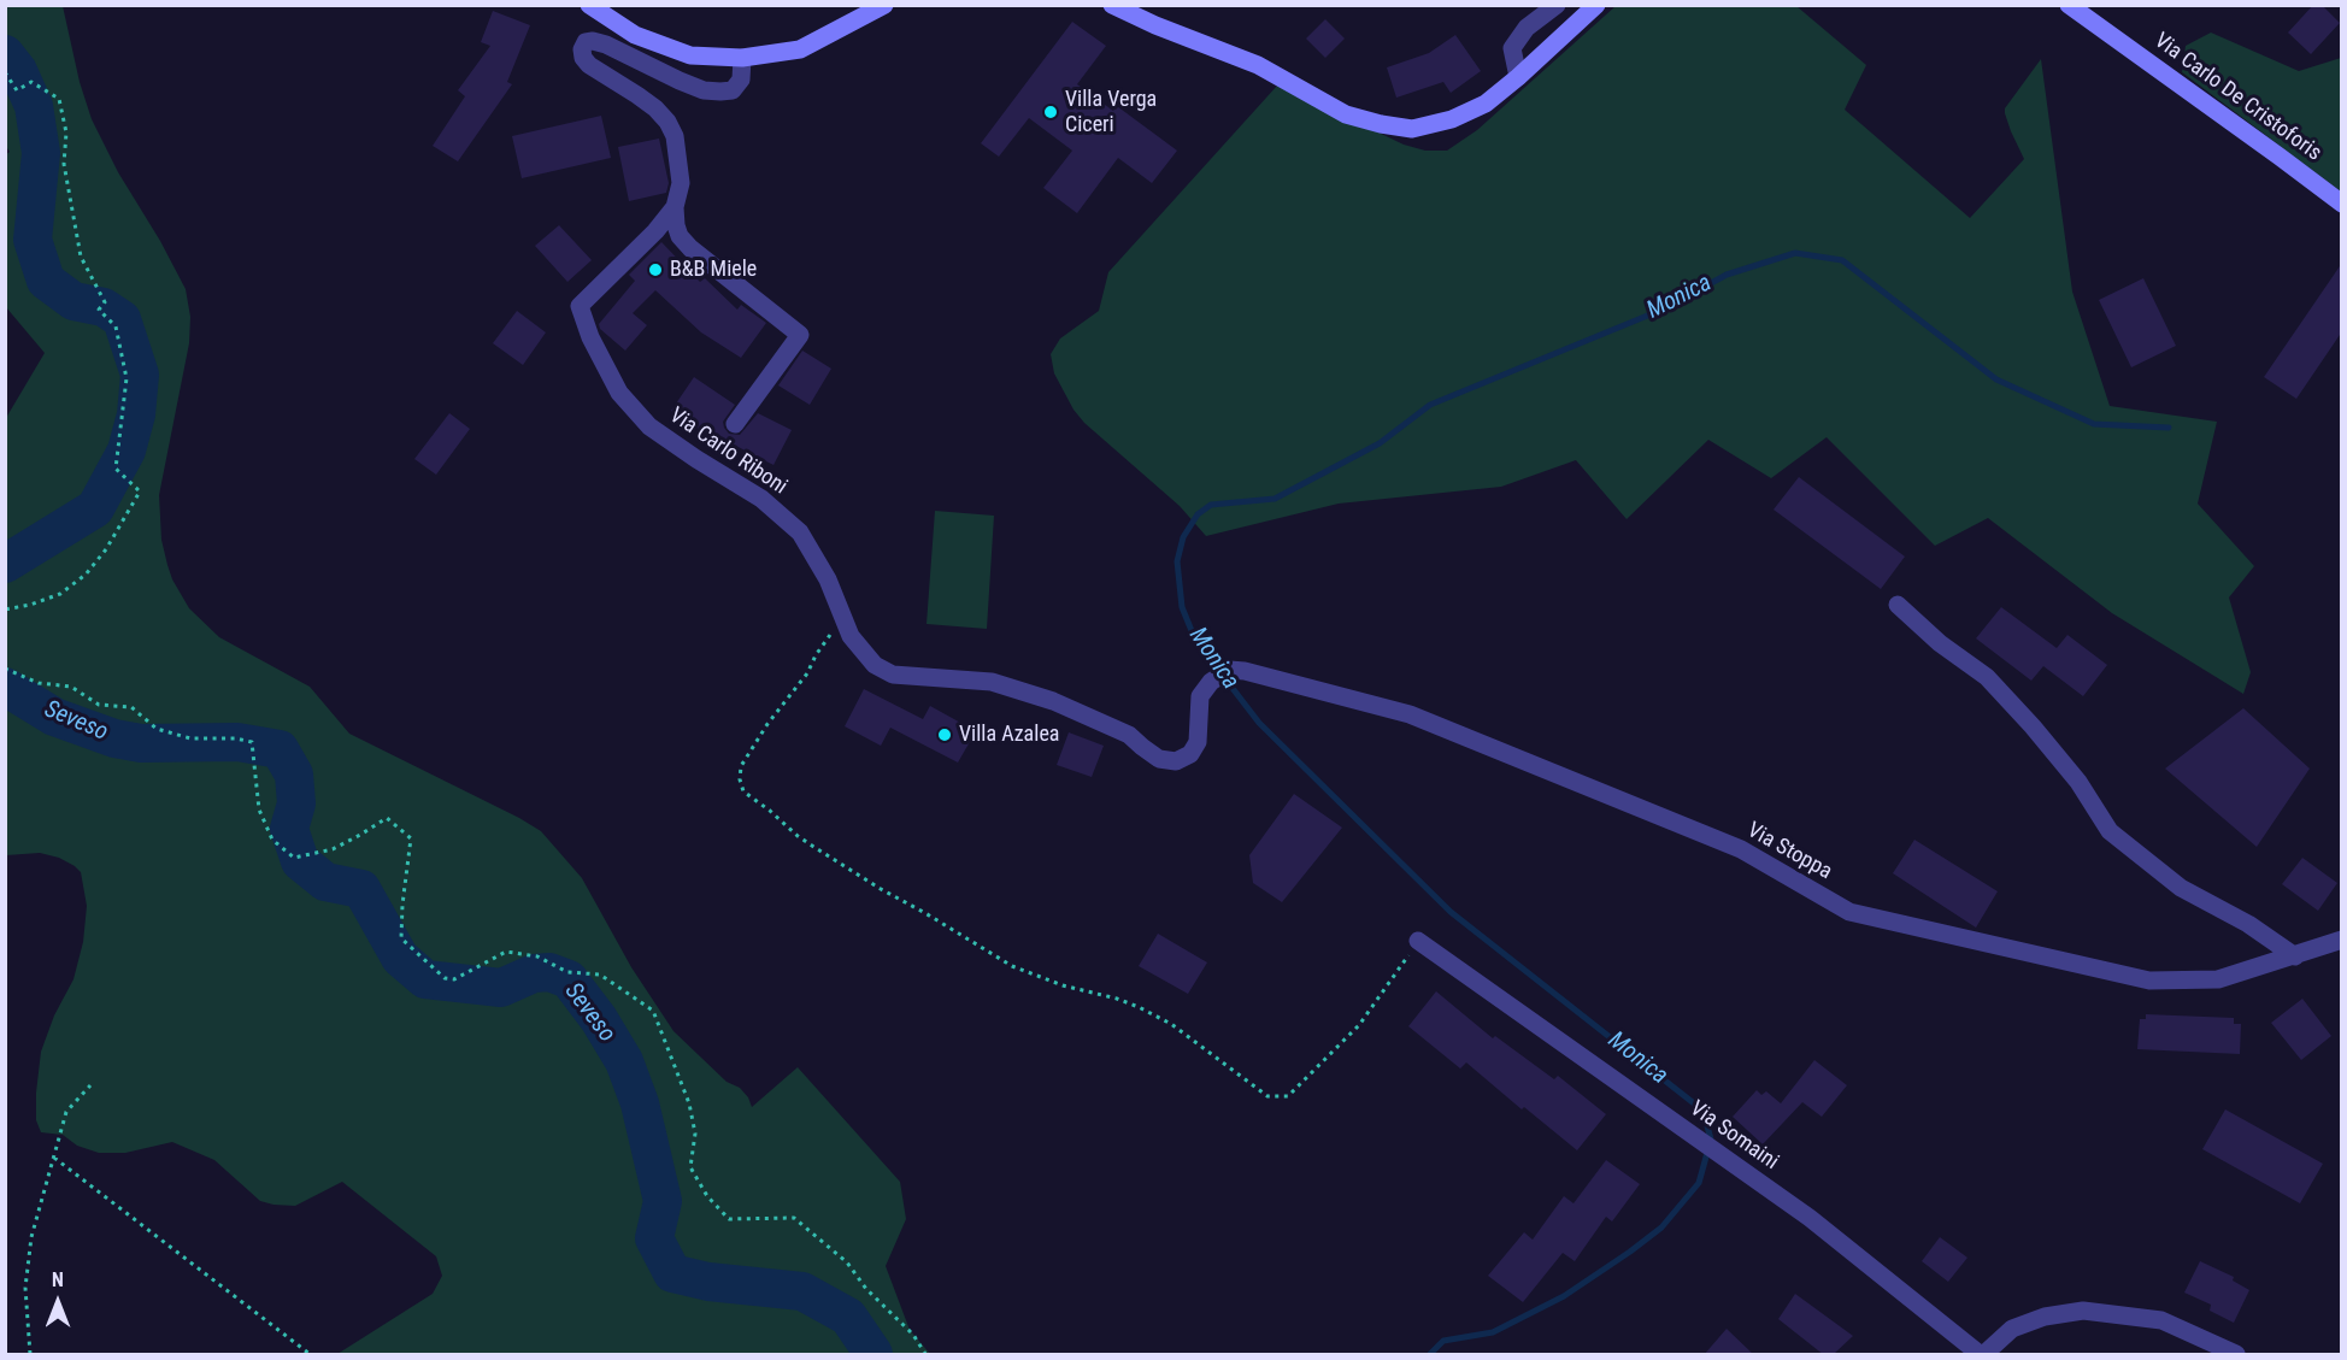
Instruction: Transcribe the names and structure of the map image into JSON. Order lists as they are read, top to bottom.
{
  "streets": {
    "main road": ["Via Carlo De Cristoforis"],
    "street": ["Via Carlo Riboni", "Via Stoppa", "Via Somaini"]
  },
  "crossings": [
    ["Via Carlo Riboni", "Via Stoppa"]
  ],
  "water": ["Monica", "Seveso"],
  "places": ["Villa Verga Ciceri", "B&B Miele", "Villa Azalea"],
  "north": "top"
}
